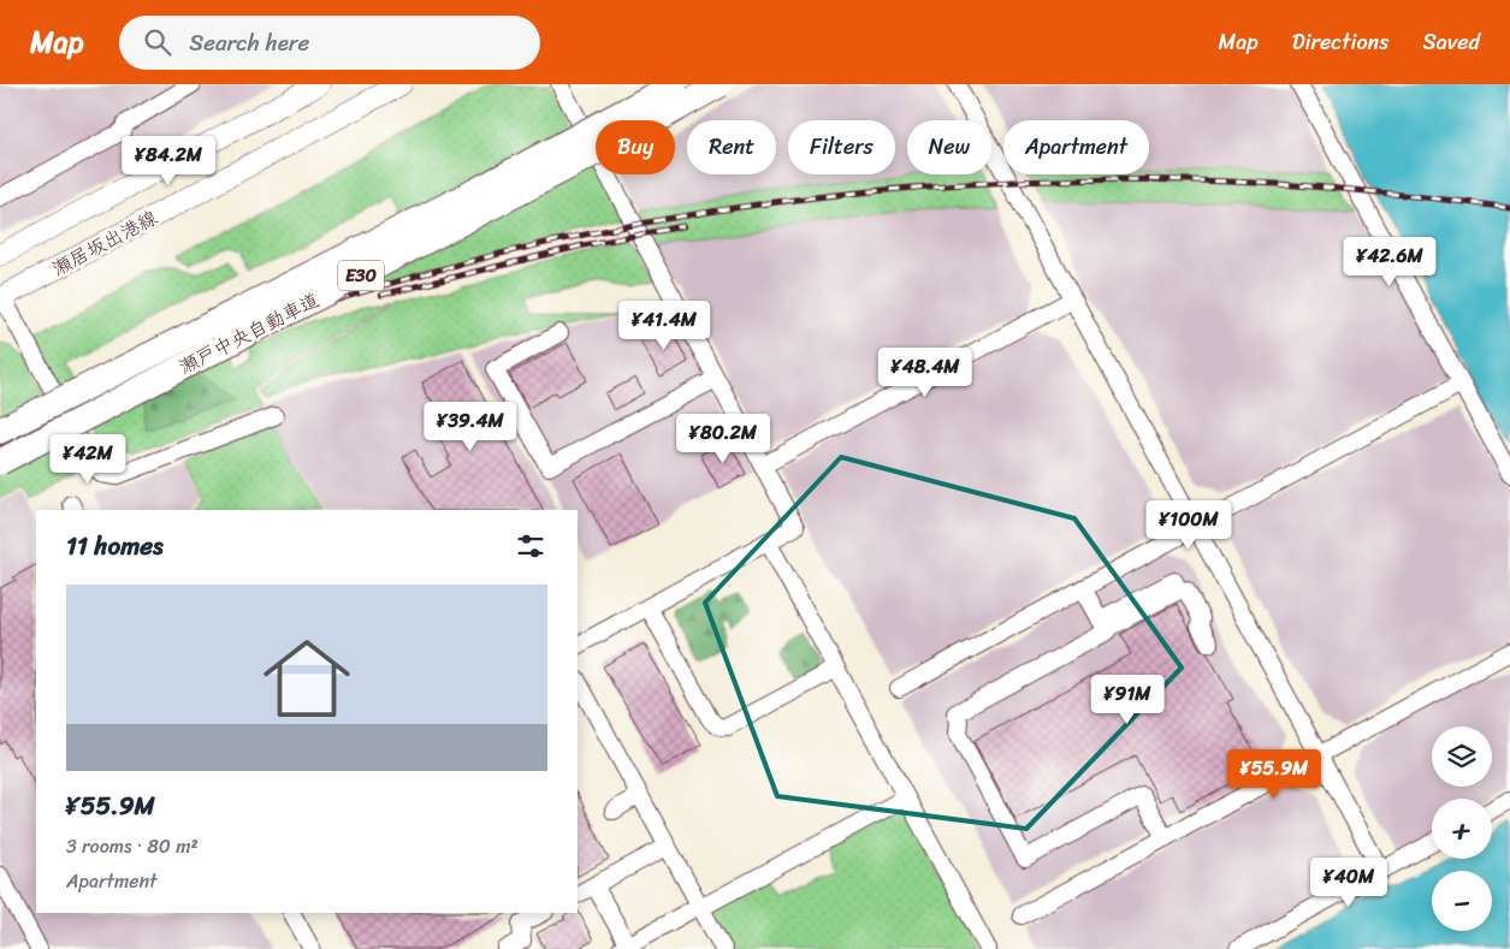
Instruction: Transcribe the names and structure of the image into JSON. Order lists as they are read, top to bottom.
{
  "streets": {
    "highway": ["E30", "瀬戸中央自動車道"],
    "main road": ["瀬居坂出港線"]
  },
  "page": {
    "header": "Map",
    "search": "Search here",
    "nav": ["Map", "Directions", "Saved"],
    "chip": [
      "Buy",
      "Rent",
      "Filters",
      "New",
      "Apartment"
    ],
    "price": [
      "¥84.2M",
      "¥42.6M",
      "¥41.4M",
      "¥48.4M",
      "¥39.4M",
      "¥80.2M",
      "¥42M",
      "¥100M",
      "¥91M",
      "¥55.9M",
      "¥40M"
    ],
    "heading": "11 homes",
    "list": [
      {
        "name": "¥55.9M",
        "note": "3 rooms · 80 m² · Apartment"
      }
    ],
    "map_buttons": ["+", "−"]
  }
}
